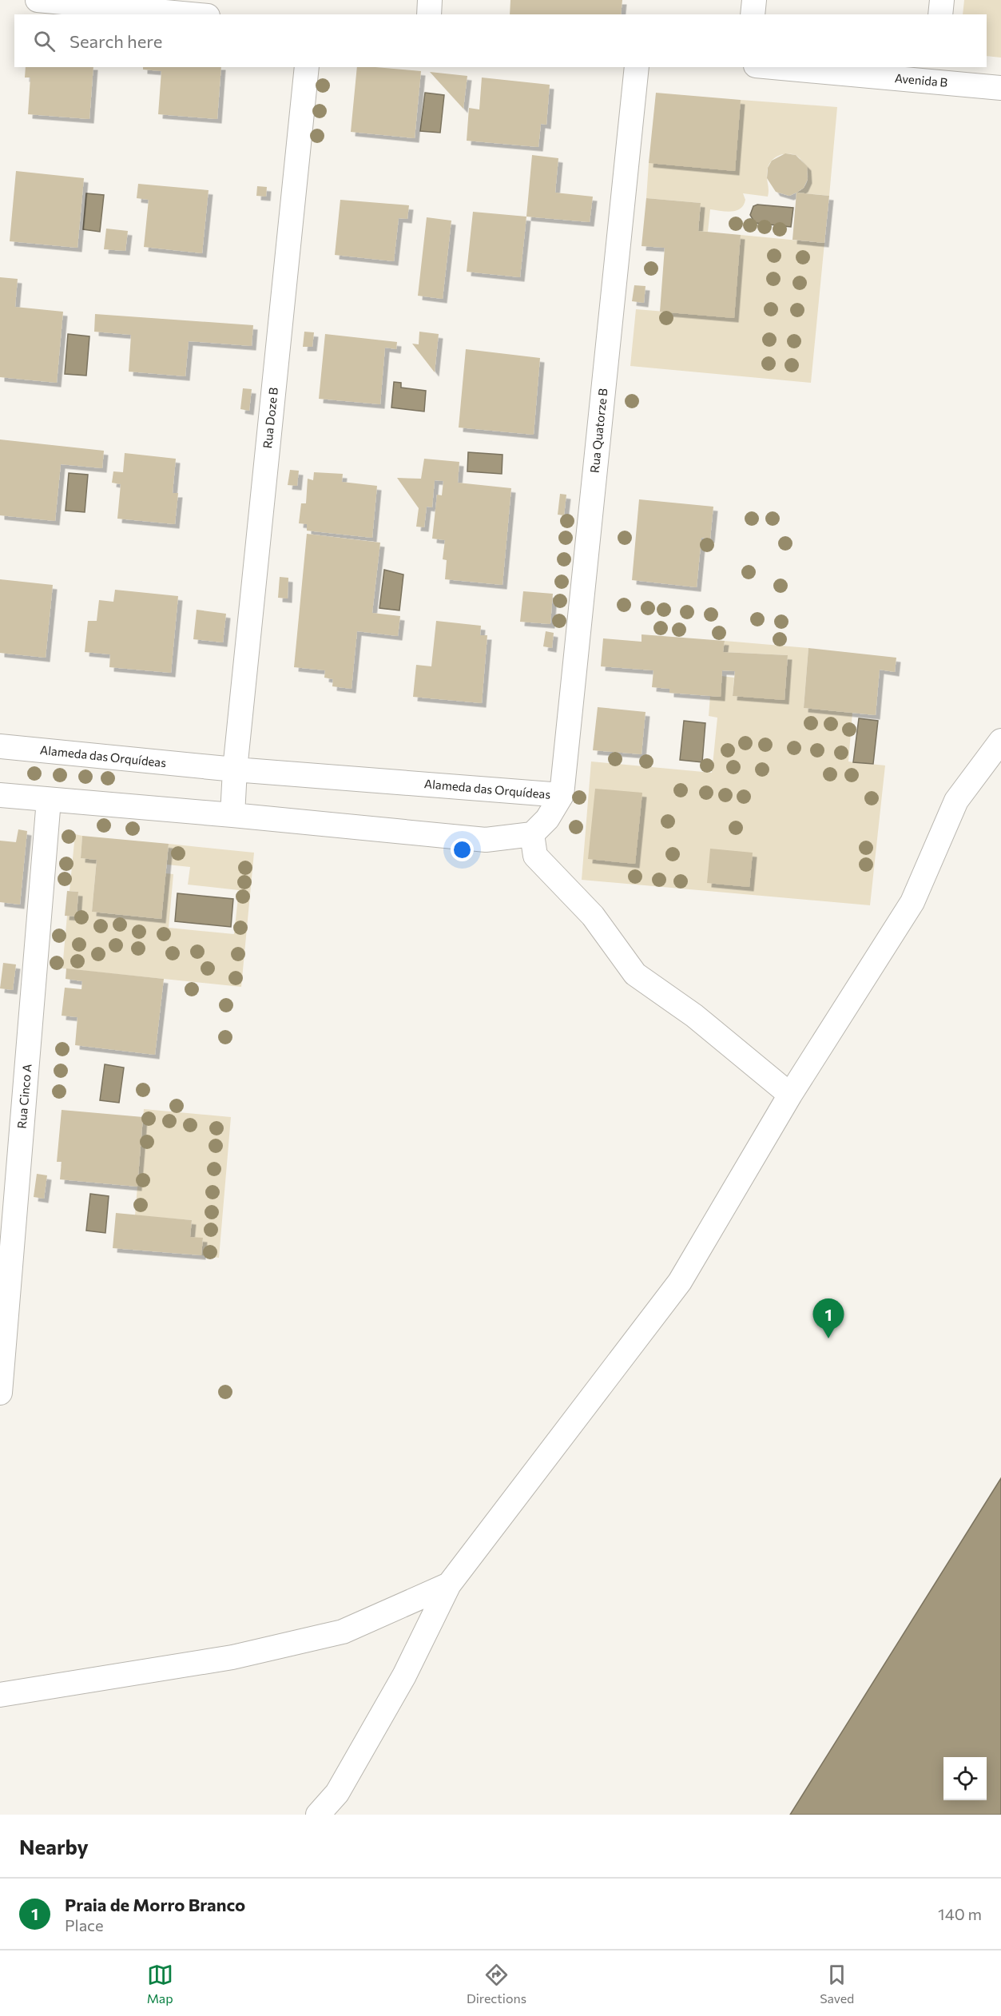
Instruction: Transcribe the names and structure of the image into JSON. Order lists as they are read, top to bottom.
{
  "streets": {
    "street": [
      "Avenida B",
      "Rua Doze B",
      "Rua Quatorze B",
      "Alameda das Orquídeas",
      "Rua Cinco A"
    ]
  },
  "crossings": [
    ["Rua Doze B", "Alameda das Orquídeas"],
    ["Rua Quatorze B", "Alameda das Orquídeas"]
  ],
  "page": {
    "search": "Search here",
    "pins": "1",
    "heading": "Nearby",
    "list": [
      {
        "mark": "1",
        "name": "Praia de Morro Branco",
        "note": "Place",
        "value": "140 m"
      }
    ],
    "nav": ["Map", "Directions", "Saved"]
  }
}
